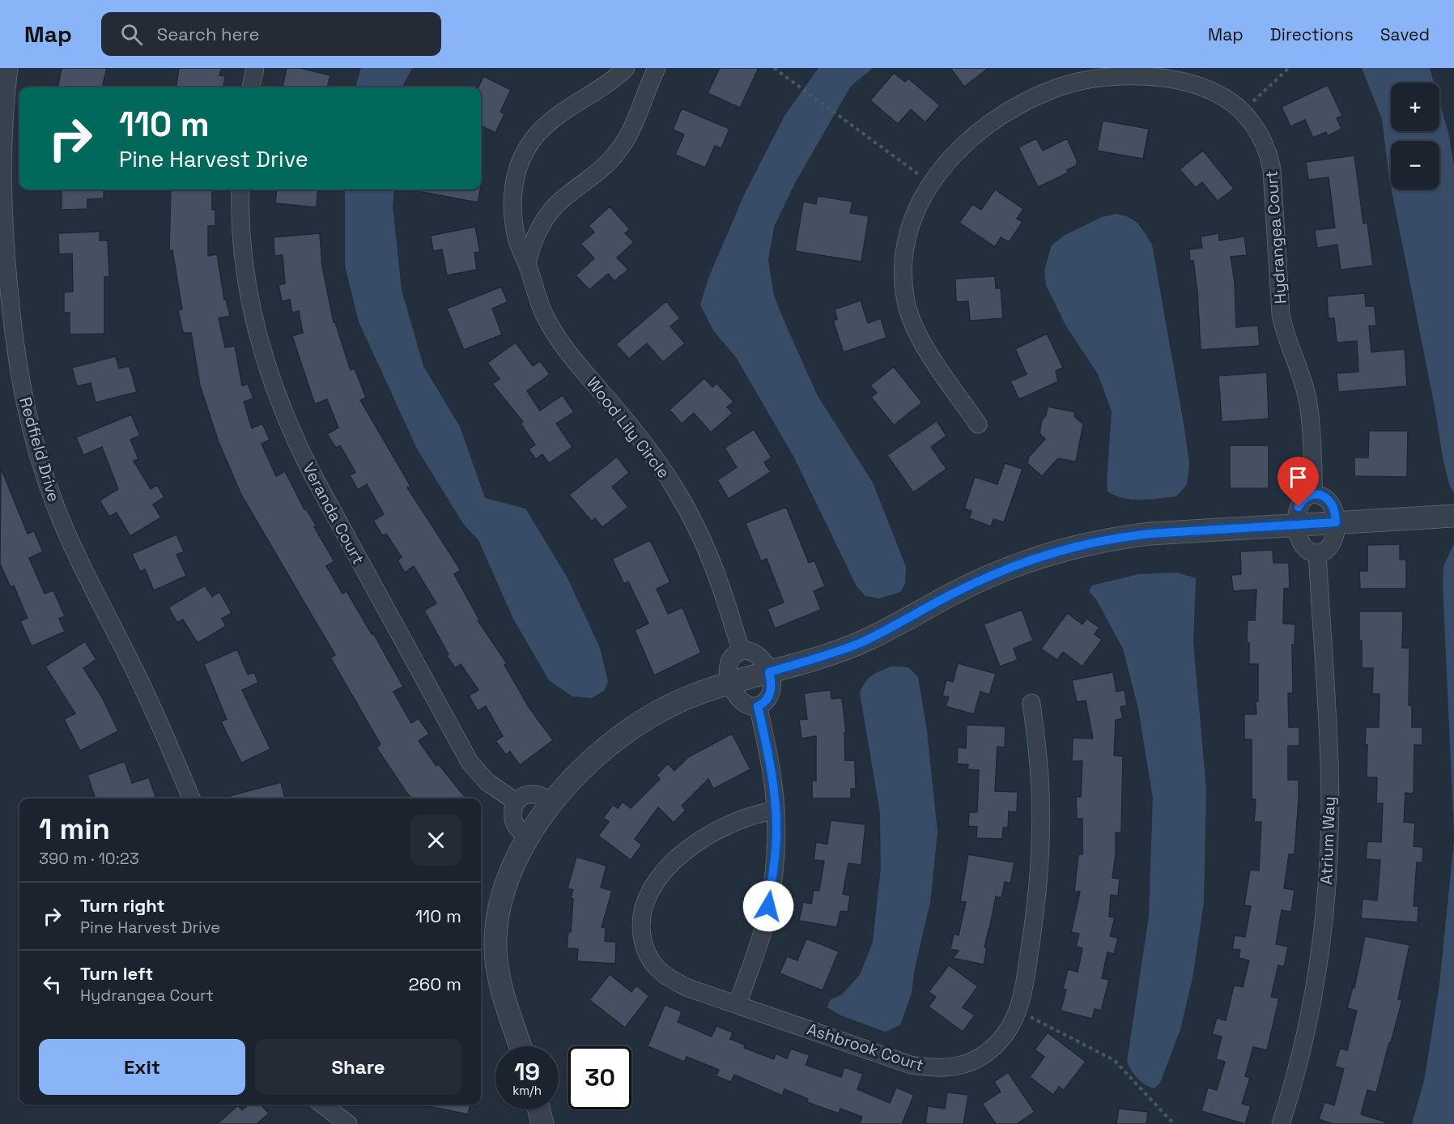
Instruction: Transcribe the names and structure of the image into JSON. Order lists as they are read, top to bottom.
{
  "streets": {
    "street": [
      "Hydrangea Court",
      "Wood Lily Circle",
      "Redfield Drive",
      "Veranda Court",
      "Atrium Way",
      "Ashbrook Court"
    ]
  },
  "page": {
    "header": "Map",
    "search": "Search here",
    "nav": ["Map", "Directions", "Saved"],
    "map_buttons": ["+", "−"],
    "turn": ["110 m", "Pine Harvest Drive"],
    "heading": ["1 min", "390 m · 10:23"],
    "list": [
      {
        "name": "Turn right",
        "note": "Pine Harvest Drive",
        "value": "110 m"
      },
      {
        "name": "Turn left",
        "note": "Hydrangea Court",
        "value": "260 m"
      }
    ],
    "buttons": ["Exit", "Share"],
    "speed": "19 km/h",
    "limit": "30"
  }
}
